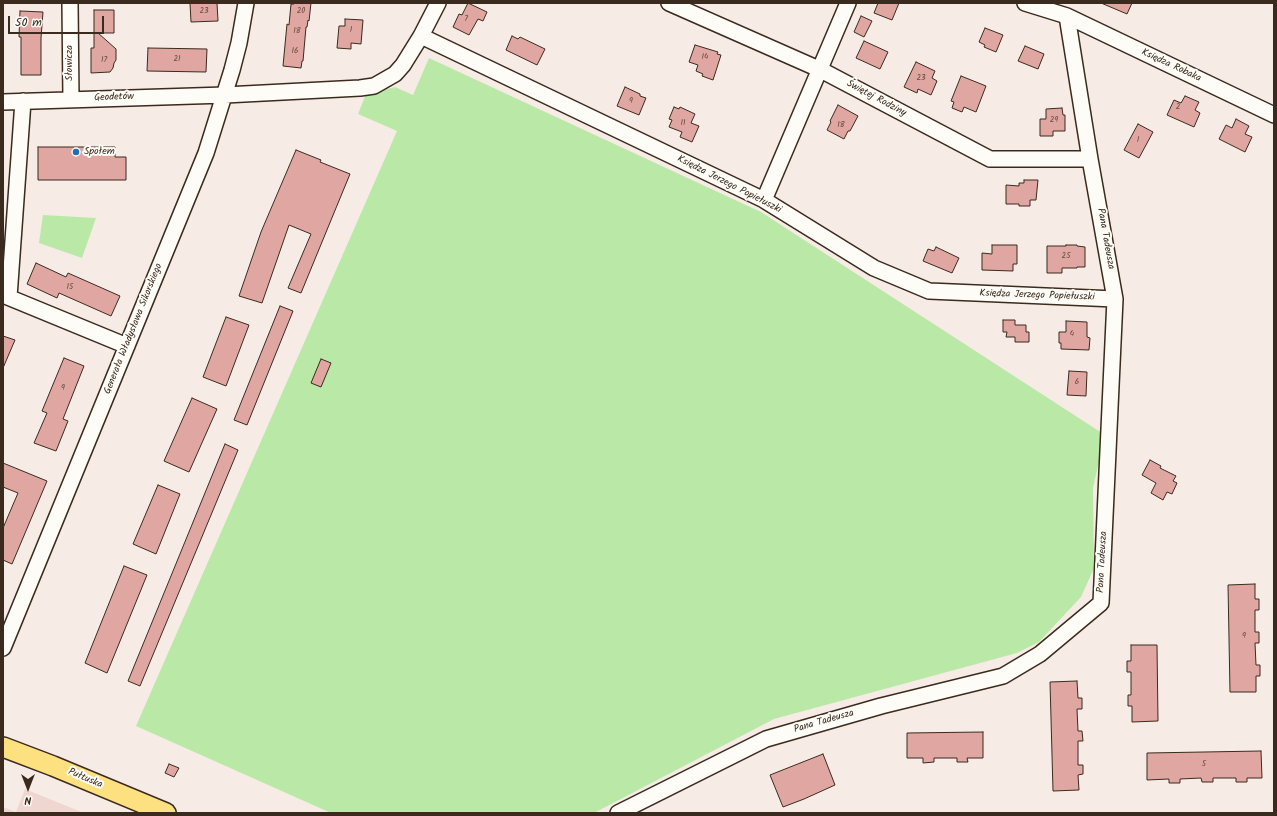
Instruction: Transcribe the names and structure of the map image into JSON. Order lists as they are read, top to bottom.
{
  "streets": {
    "main road": ["Pułtuska"],
    "street": [
      "Słowicza",
      "Księdza Robaka",
      "Geodetów",
      "Świętej Rodziny",
      "Księdza Jerzego Popiełuszki",
      "Pana Tadeusza",
      "Generała Władysława Sikorskiego"
    ]
  },
  "crossings": [
    ["Słowicza", "Geodetów"],
    ["Księdza Robaka", "Pana Tadeusza"],
    ["Geodetów", "Księdza Jerzego Popiełuszki"],
    ["Geodetów", "Generała Władysława Sikorskiego"],
    ["Świętej Rodziny", "Pana Tadeusza"],
    ["Księdza Jerzego Popiełuszki", "Pana Tadeusza"]
  ],
  "places": ["Społem"],
  "house_numbers": [
    "23",
    "20",
    "7",
    "1",
    "18",
    "16",
    "14",
    "21",
    "17",
    "23",
    "9",
    "2",
    "29",
    "11",
    "18",
    "1",
    "25",
    "15",
    "4",
    "6",
    "9",
    "9",
    "5"
  ],
  "scale_bar": "50 m",
  "north": "bottom"
}
